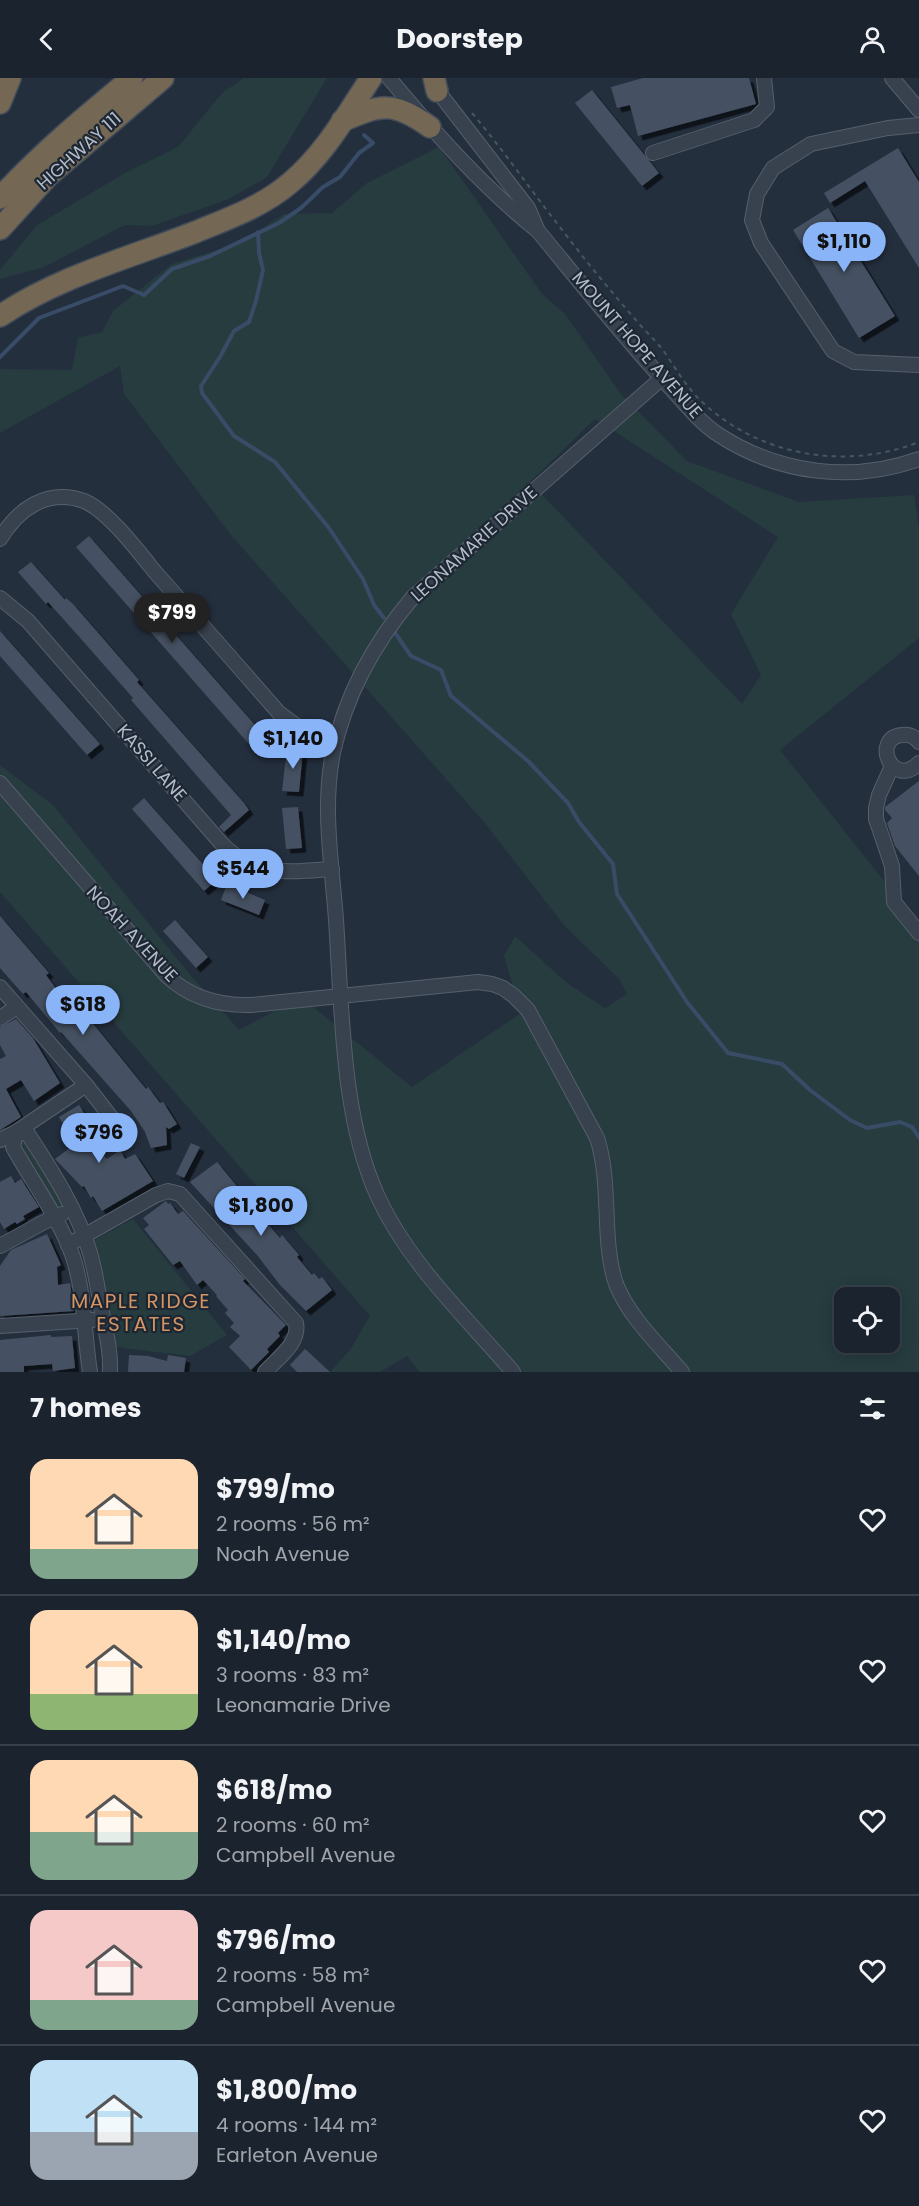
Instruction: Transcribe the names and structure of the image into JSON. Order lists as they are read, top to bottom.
{
  "streets": {
    "highway": ["HIGHWAY 111"],
    "street": [
      "MOUNT HOPE AVENUE",
      "LEONAMARIE DRIVE",
      "KASSI LANE",
      "NOAH AVENUE"
    ]
  },
  "crossings": [
    ["MOUNT HOPE AVENUE", "LEONAMARIE DRIVE"],
    ["LEONAMARIE DRIVE", "KASSI LANE"],
    ["LEONAMARIE DRIVE", "NOAH AVENUE"]
  ],
  "districts": ["MAPLE RIDGE ESTATES"],
  "page": {
    "header": "Doorstep",
    "price": [
      "$1,110",
      "$799",
      "$1,140",
      "$544",
      "$618",
      "$796",
      "$1,800"
    ],
    "heading": "7 homes",
    "list": [
      {
        "name": "$799/mo",
        "note": "2 rooms · 56 m² · Noah Avenue"
      },
      {
        "name": "$1,140/mo",
        "note": "3 rooms · 83 m² · Leonamarie Drive"
      },
      {
        "name": "$618/mo",
        "note": "2 rooms · 60 m² · Campbell Avenue"
      },
      {
        "name": "$796/mo",
        "note": "2 rooms · 58 m² · Campbell Avenue"
      },
      {
        "name": "$1,800/mo",
        "note": "4 rooms · 144 m² · Earleton Avenue"
      }
    ]
  }
}
